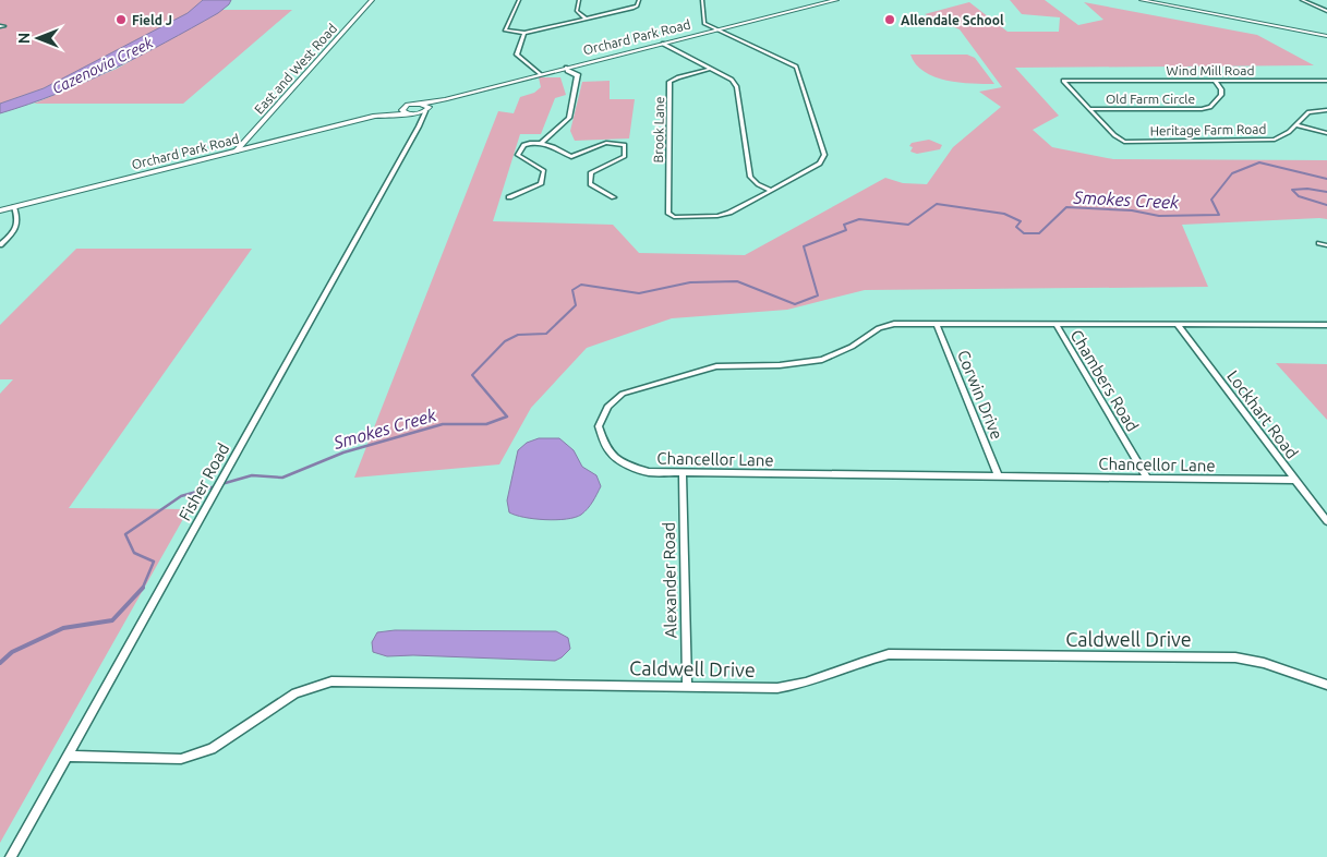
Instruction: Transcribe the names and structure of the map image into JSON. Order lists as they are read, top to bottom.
{
  "streets": {
    "main road": ["Orchard Park Road"],
    "street": [
      "East and West Road",
      "Wind Mill Road",
      "Old Farm Circle",
      "Brook Lane",
      "Heritage Farm Road",
      "Chambers Road",
      "Corwin Drive",
      "Lockhart Road",
      "Chancellor Lane",
      "Fisher Road",
      "Alexander Road",
      "Caldwell Drive"
    ]
  },
  "crossings": [
    ["Orchard Park Road", "East and West Road"],
    ["Orchard Park Road", "Fisher Road"],
    ["Wind Mill Road", "Old Farm Circle"],
    ["Wind Mill Road", "Heritage Farm Road"],
    ["Old Farm Circle", "Heritage Farm Road"],
    ["Chambers Road", "Chancellor Lane"],
    ["Corwin Drive", "Chancellor Lane"],
    ["Lockhart Road", "Chancellor Lane"],
    ["Chancellor Lane", "Alexander Road"],
    ["Fisher Road", "Caldwell Drive"],
    ["Alexander Road", "Caldwell Drive"]
  ],
  "water": ["Cazenovia Creek", "Smokes Creek"],
  "places": ["Field J", "Allendale School"],
  "north": "left"
}
